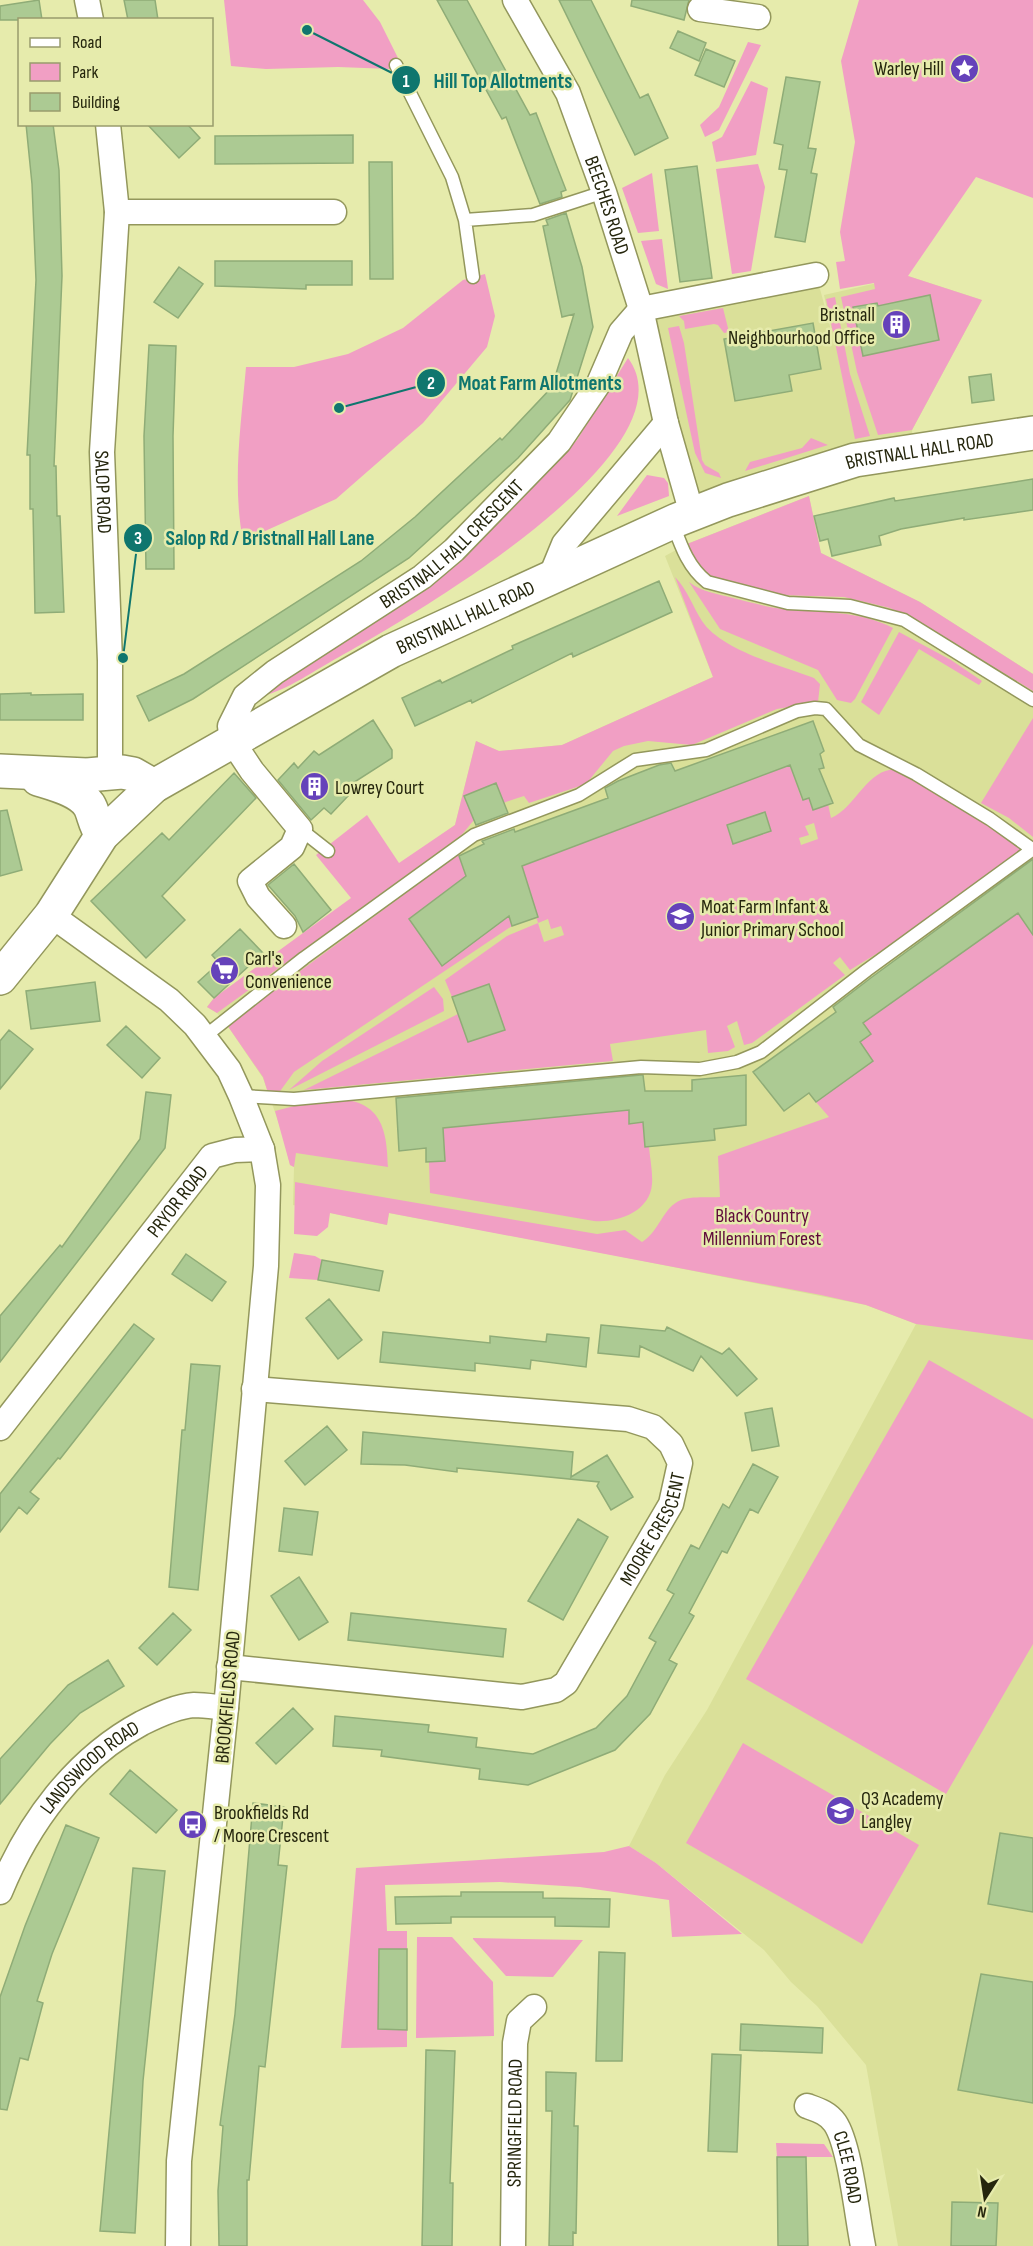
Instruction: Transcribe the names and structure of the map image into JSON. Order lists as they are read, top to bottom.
{
  "streets": {
    "street": [
      "BEECHES ROAD",
      "BRISTNALL HALL ROAD",
      "SALOP ROAD",
      "BRISTNALL HALL CRESCENT",
      "PRYOR ROAD",
      "MOORE CRESCENT",
      "BROOKFIELDS ROAD",
      "LANDSWOOD ROAD",
      "SPRINGFIELD ROAD",
      "CLEE ROAD"
    ]
  },
  "crossings": [
    ["BEECHES ROAD", "BRISTNALL HALL ROAD"],
    ["BEECHES ROAD", "BRISTNALL HALL CRESCENT"],
    ["BRISTNALL HALL ROAD", "BRISTNALL HALL CRESCENT"],
    ["PRYOR ROAD", "BROOKFIELDS ROAD"],
    ["MOORE CRESCENT", "BROOKFIELDS ROAD"],
    ["BROOKFIELDS ROAD", "LANDSWOOD ROAD"]
  ],
  "parks": ["Black Country Millennium Forest"],
  "places": {
    "other": ["Hill Top Allotments", "Moat Farm Allotments", "Salop Rd / Bristnall Hall Lane"],
    "place": ["Warley Hill"],
    "building": ["Bristnall Neighbourhood Office", "Lowrey Court"],
    "school or university": ["Moat Farm Infant & Junior Primary School", "Q3 Academy Langley"],
    "supermarket": ["Carl's Convenience"],
    "bus stop": ["Brookfields Rd / Moore Crescent"]
  },
  "legend": ["Road", "Park", "Building"],
  "north": "bottom"
}
